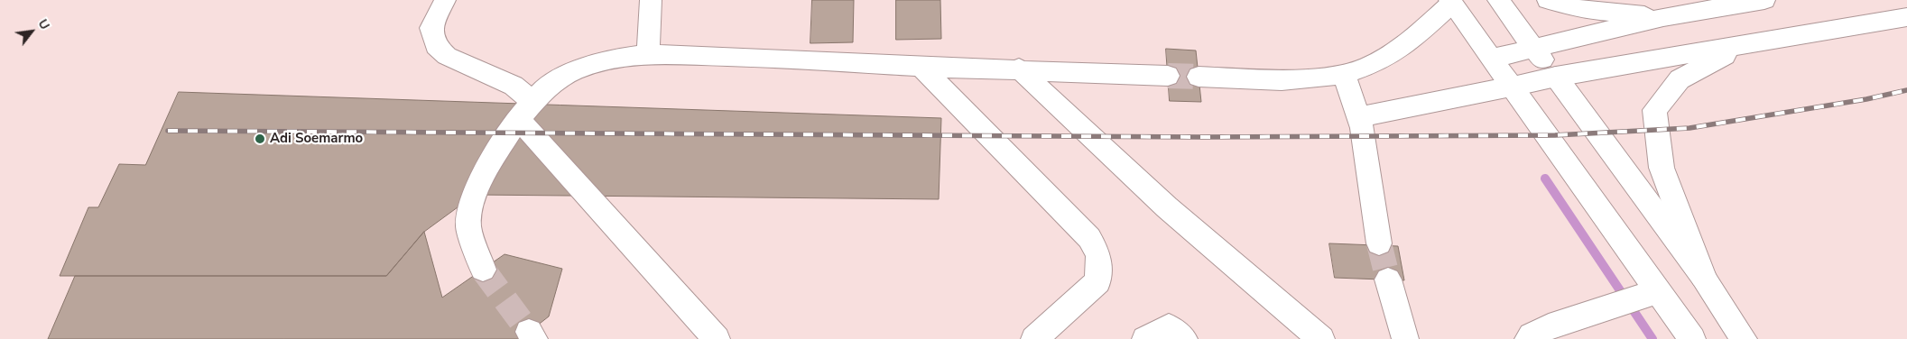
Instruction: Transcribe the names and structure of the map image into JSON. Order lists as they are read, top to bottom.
{
  "places": ["Adi Soemarmo"],
  "north": "top right"
}
